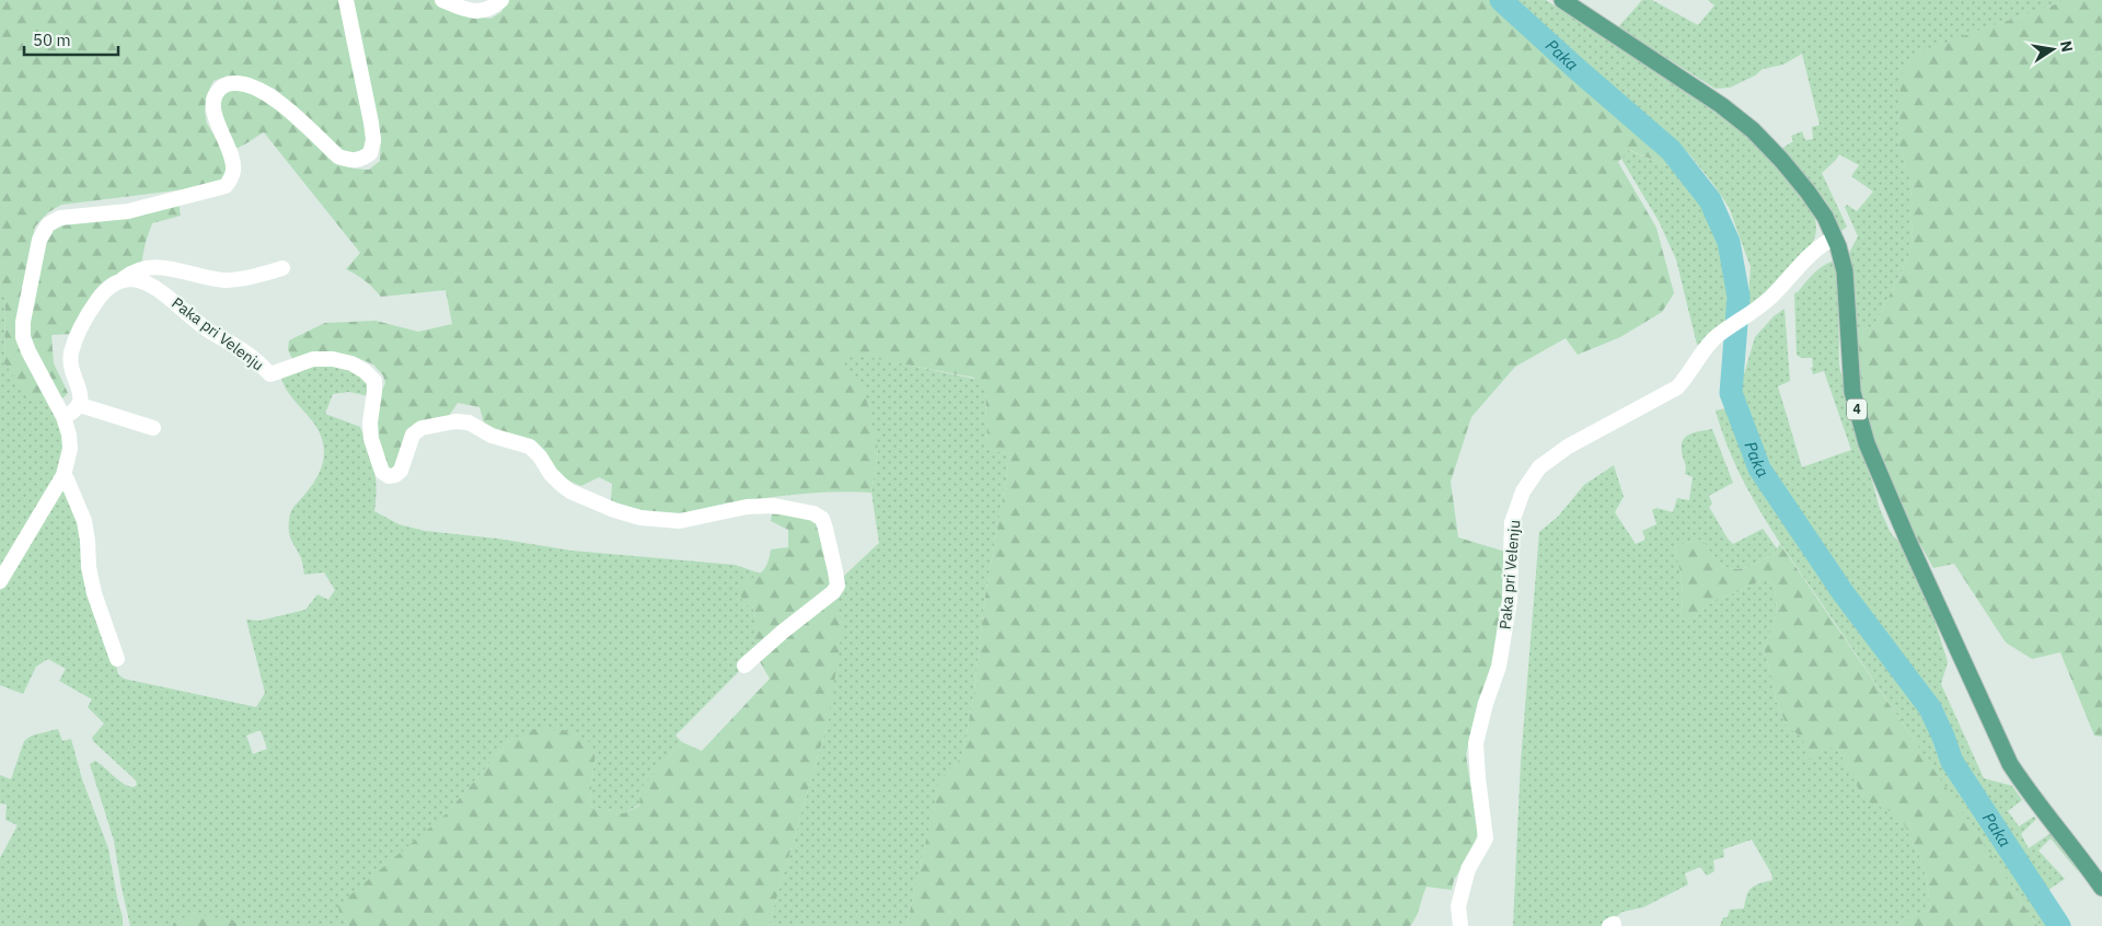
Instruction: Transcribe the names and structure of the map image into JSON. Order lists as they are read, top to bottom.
{
  "streets": {
    "main road": ["4"],
    "street": ["Paka pri Velenju"]
  },
  "crossings": [
    ["Paka pri Velenju", "4"]
  ],
  "water": ["Paka"],
  "scale_bar": "50 m",
  "north": "right"
}
